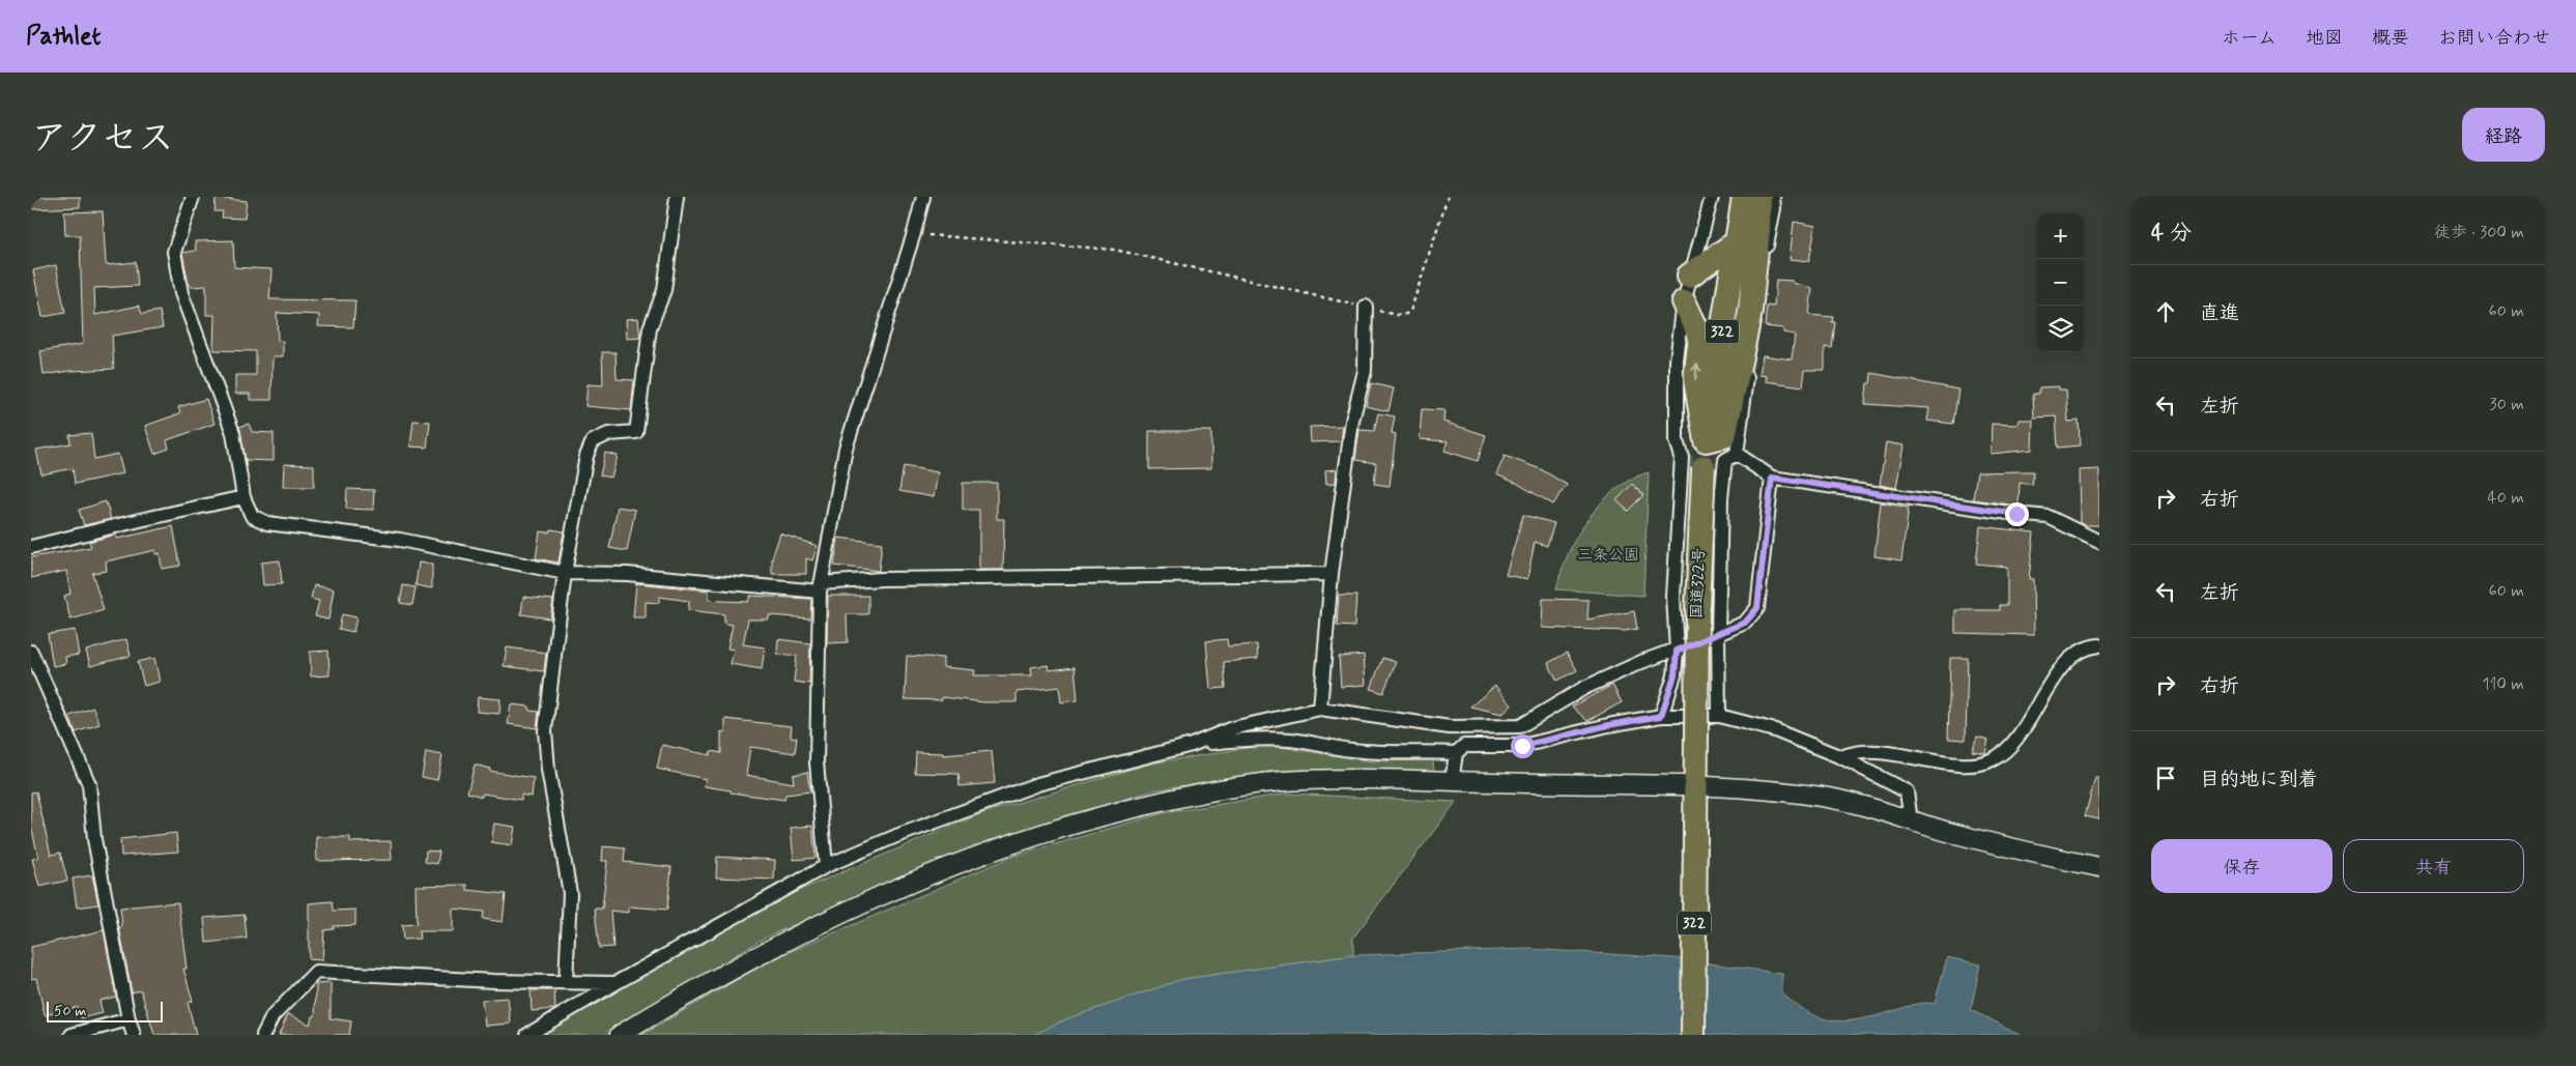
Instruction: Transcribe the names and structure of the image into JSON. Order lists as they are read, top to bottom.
{
  "streets": {
    "highway": ["322", "国道322号"]
  },
  "parks": ["三条公園"],
  "scale_bar": "50 m",
  "page": {
    "header": "Pathlet",
    "nav": [
      "ホーム",
      "地図",
      "概要",
      "お問い合わせ"
    ],
    "title": "アクセス",
    "buttons": [
      "経路",
      ["保存", "共有"]
    ],
    "heading": ["4 分", "徒歩 · 300 m"],
    "map_buttons": ["+", "−"],
    "list": [
      ["直進", "60 m"],
      ["左折", "30 m"],
      ["右折", "40 m"],
      ["左折", "60 m"],
      ["右折", "110 m"],
      "目的地に到着"
    ],
    "scale": "50 m"
  }
}
